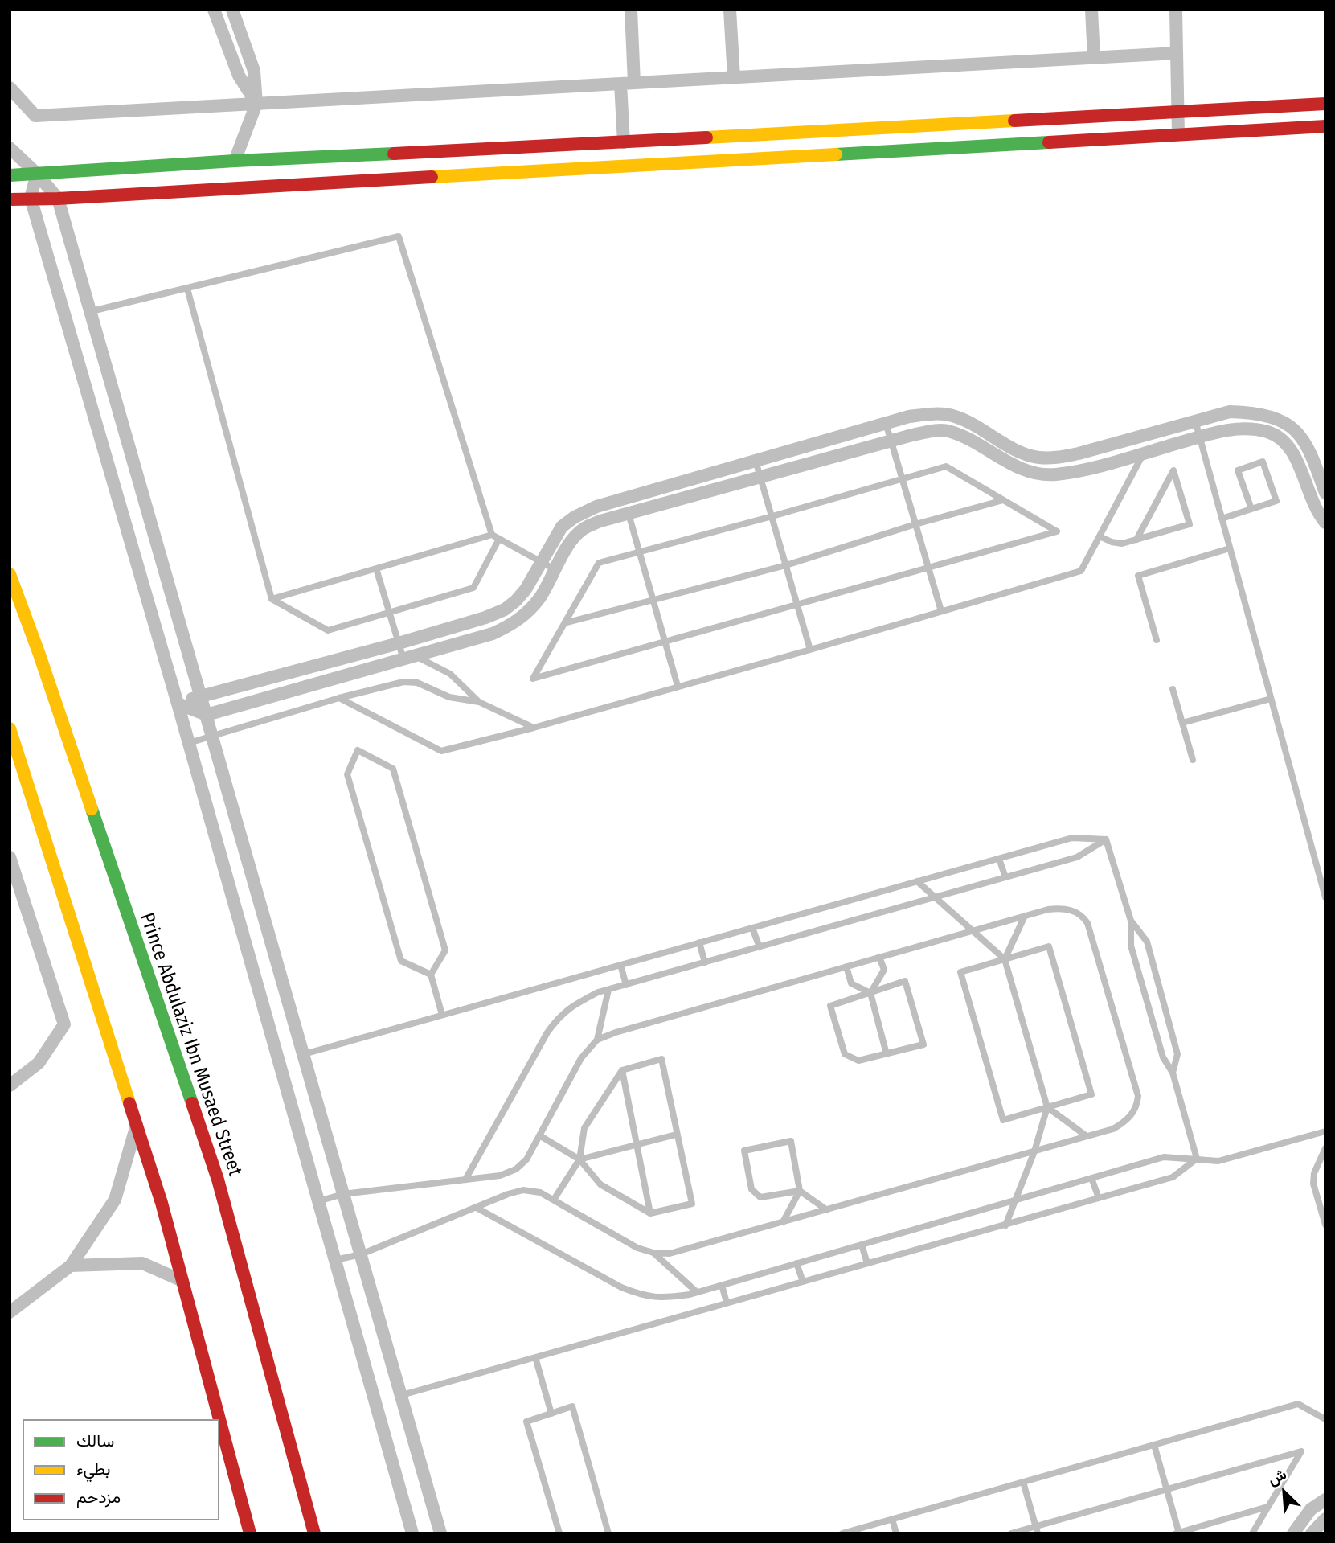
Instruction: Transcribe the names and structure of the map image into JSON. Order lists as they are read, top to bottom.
{
  "streets": {
    "street": ["Prince Abdulaziz Ibn Musaed Street"]
  },
  "legend": ["سالك", "بطيء", "مزدحم"],
  "north": "top left"
}
